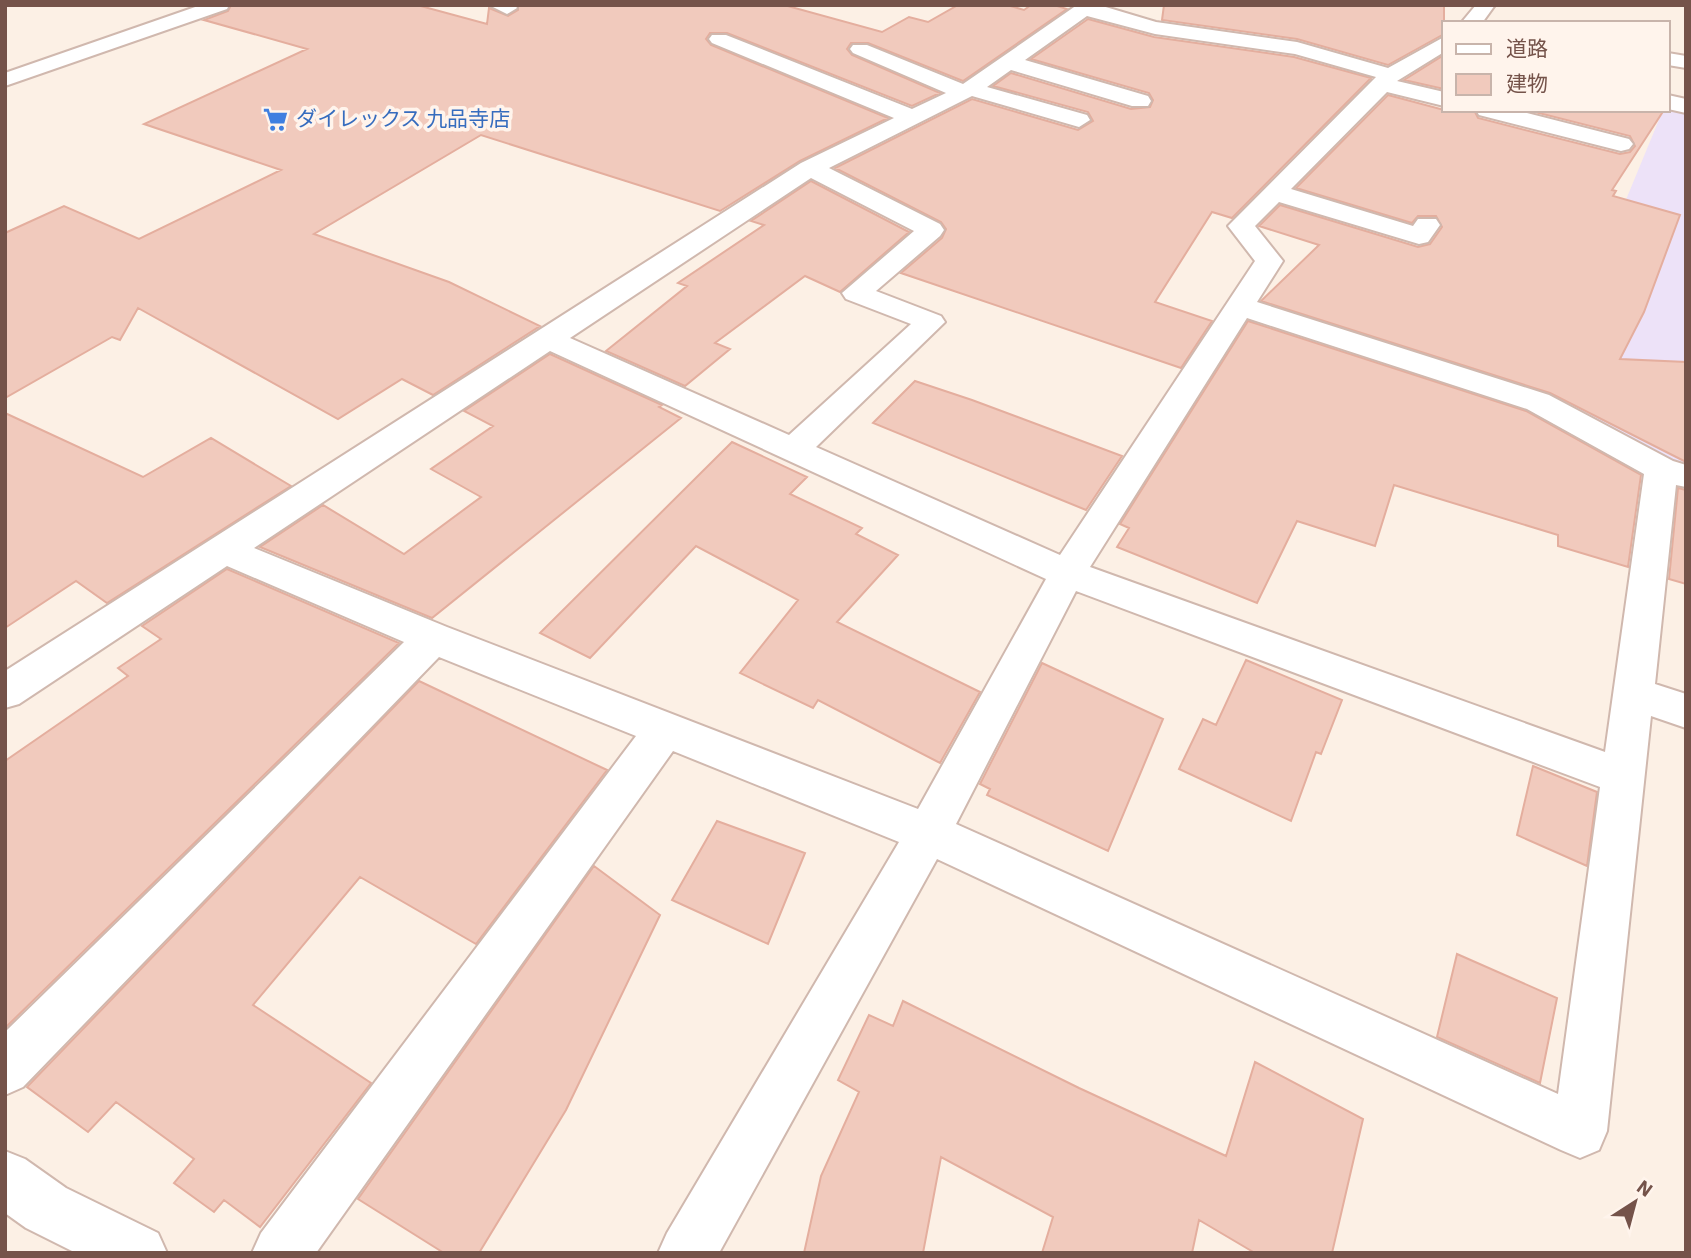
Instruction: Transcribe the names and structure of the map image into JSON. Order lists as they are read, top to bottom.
{
  "places": {
    "supermarket": ["ダイレックス 九品寺店"]
  },
  "legend": ["道路", "建物"],
  "north": "top right"
}
